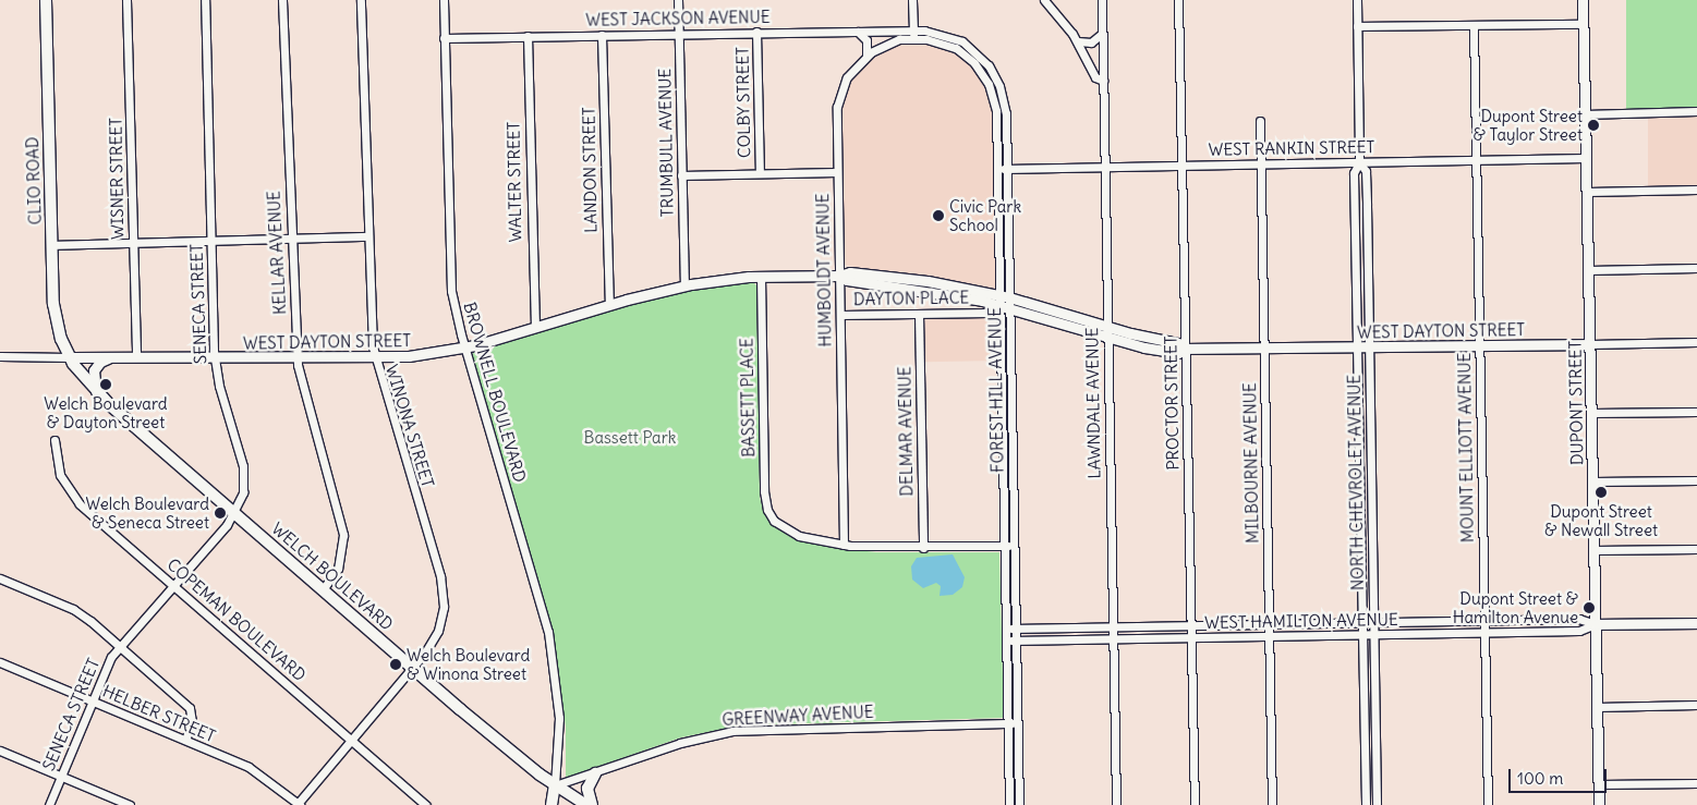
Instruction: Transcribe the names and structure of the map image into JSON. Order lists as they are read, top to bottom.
{
  "streets": {
    "main road": ["CLIO ROAD", "WELCH BOULEVARD"],
    "street": [
      "WEST JACKSON AVENUE",
      "COLBY STREET",
      "TRUMBULL AVENUE",
      "WEST RANKIN STREET",
      "LANDON STREET",
      "WISNER STREET",
      "WALTER STREET",
      "KELLAR AVENUE",
      "HUMBOLDT AVENUE",
      "DAYTON PLACE",
      "SENECA STREET",
      "WEST DAYTON STREET",
      "FOREST HILL AVENUE",
      "BROWNELL BOULEVARD",
      "BASSETT PLACE",
      "LAWNDALE AVENUE",
      "PROCTOR STREET",
      "DUPONT STREET",
      "WINONA STREET",
      "DELMAR AVENUE",
      "MOUNT ELLIOTT AVENUE",
      "MILBOURNE AVENUE",
      "NORTH CHEVROLET AVENUE",
      "COPEMAN BOULEVARD",
      "WEST HAMILTON AVENUE",
      "HELBER STREET",
      "GREENWAY AVENUE"
    ]
  },
  "crossings": [
    ["WEST JACKSON AVENUE", "COLBY STREET"],
    ["WEST JACKSON AVENUE", "TRUMBULL AVENUE"],
    ["WEST JACKSON AVENUE", "LANDON STREET"],
    ["WEST JACKSON AVENUE", "WALTER STREET"],
    ["WEST JACKSON AVENUE", "HUMBOLDT AVENUE"],
    ["WEST JACKSON AVENUE", "FOREST HILL AVENUE"],
    ["WEST JACKSON AVENUE", "BROWNELL BOULEVARD"],
    ["TRUMBULL AVENUE", "WEST DAYTON STREET"],
    ["WEST RANKIN STREET", "FOREST HILL AVENUE"],
    ["WEST RANKIN STREET", "LAWNDALE AVENUE"],
    ["WEST RANKIN STREET", "PROCTOR STREET"],
    ["WEST RANKIN STREET", "DUPONT STREET"],
    ["WEST RANKIN STREET", "MOUNT ELLIOTT AVENUE"],
    ["WEST RANKIN STREET", "MILBOURNE AVENUE"],
    ["WEST RANKIN STREET", "NORTH CHEVROLET AVENUE"],
    ["LANDON STREET", "WEST DAYTON STREET"],
    ["WISNER STREET", "WEST DAYTON STREET"],
    ["CLIO ROAD", "WEST DAYTON STREET"],
    ["CLIO ROAD", "WELCH BOULEVARD"],
    ["WALTER STREET", "WEST DAYTON STREET"],
    ["KELLAR AVENUE", "WEST DAYTON STREET"],
    ["KELLAR AVENUE", "WELCH BOULEVARD"],
    ["HUMBOLDT AVENUE", "DAYTON PLACE"],
    ["HUMBOLDT AVENUE", "WEST DAYTON STREET"],
    ["HUMBOLDT AVENUE", "FOREST HILL AVENUE"],
    ["HUMBOLDT AVENUE", "BASSETT PLACE"],
    ["DAYTON PLACE", "WEST DAYTON STREET"],
    ["DAYTON PLACE", "FOREST HILL AVENUE"],
    ["DAYTON PLACE", "DELMAR AVENUE"],
    ["SENECA STREET", "WEST DAYTON STREET"],
    ["SENECA STREET", "WELCH BOULEVARD"],
    ["SENECA STREET", "COPEMAN BOULEVARD"],
    ["SENECA STREET", "HELBER STREET"],
    ["WEST DAYTON STREET", "FOREST HILL AVENUE"],
    ["WEST DAYTON STREET", "BROWNELL BOULEVARD"],
    ["WEST DAYTON STREET", "BASSETT PLACE"],
    ["WEST DAYTON STREET", "LAWNDALE AVENUE"],
    ["WEST DAYTON STREET", "PROCTOR STREET"],
    ["WEST DAYTON STREET", "DUPONT STREET"],
    ["WEST DAYTON STREET", "WINONA STREET"],
    ["WEST DAYTON STREET", "MOUNT ELLIOTT AVENUE"],
    ["WEST DAYTON STREET", "MILBOURNE AVENUE"],
    ["WEST DAYTON STREET", "NORTH CHEVROLET AVENUE"],
    ["WEST DAYTON STREET", "WELCH BOULEVARD"],
    ["FOREST HILL AVENUE", "WEST HAMILTON AVENUE"],
    ["FOREST HILL AVENUE", "GREENWAY AVENUE"],
    ["BROWNELL BOULEVARD", "WELCH BOULEVARD"],
    ["BROWNELL BOULEVARD", "GREENWAY AVENUE"],
    ["LAWNDALE AVENUE", "WEST HAMILTON AVENUE"],
    ["PROCTOR STREET", "WEST HAMILTON AVENUE"],
    ["DUPONT STREET", "WEST HAMILTON AVENUE"],
    ["WINONA STREET", "WELCH BOULEVARD"],
    ["WINONA STREET", "COPEMAN BOULEVARD"],
    ["WINONA STREET", "HELBER STREET"],
    ["MOUNT ELLIOTT AVENUE", "WEST HAMILTON AVENUE"],
    ["MILBOURNE AVENUE", "WEST HAMILTON AVENUE"],
    ["NORTH CHEVROLET AVENUE", "WEST HAMILTON AVENUE"],
    ["WELCH BOULEVARD", "GREENWAY AVENUE"]
  ],
  "parks": ["Bassett Park"],
  "places": [
    "Dupont Street & Taylor Street",
    "Civic Park School",
    "Welch Boulevard & Dayton Street",
    "Dupont Street & Newall Street",
    "Welch Boulevard & Seneca Street",
    "Dupont Street & Hamilton Avenue",
    "Welch Boulevard & Winona Street"
  ],
  "scale_bar": "100 m"
}
